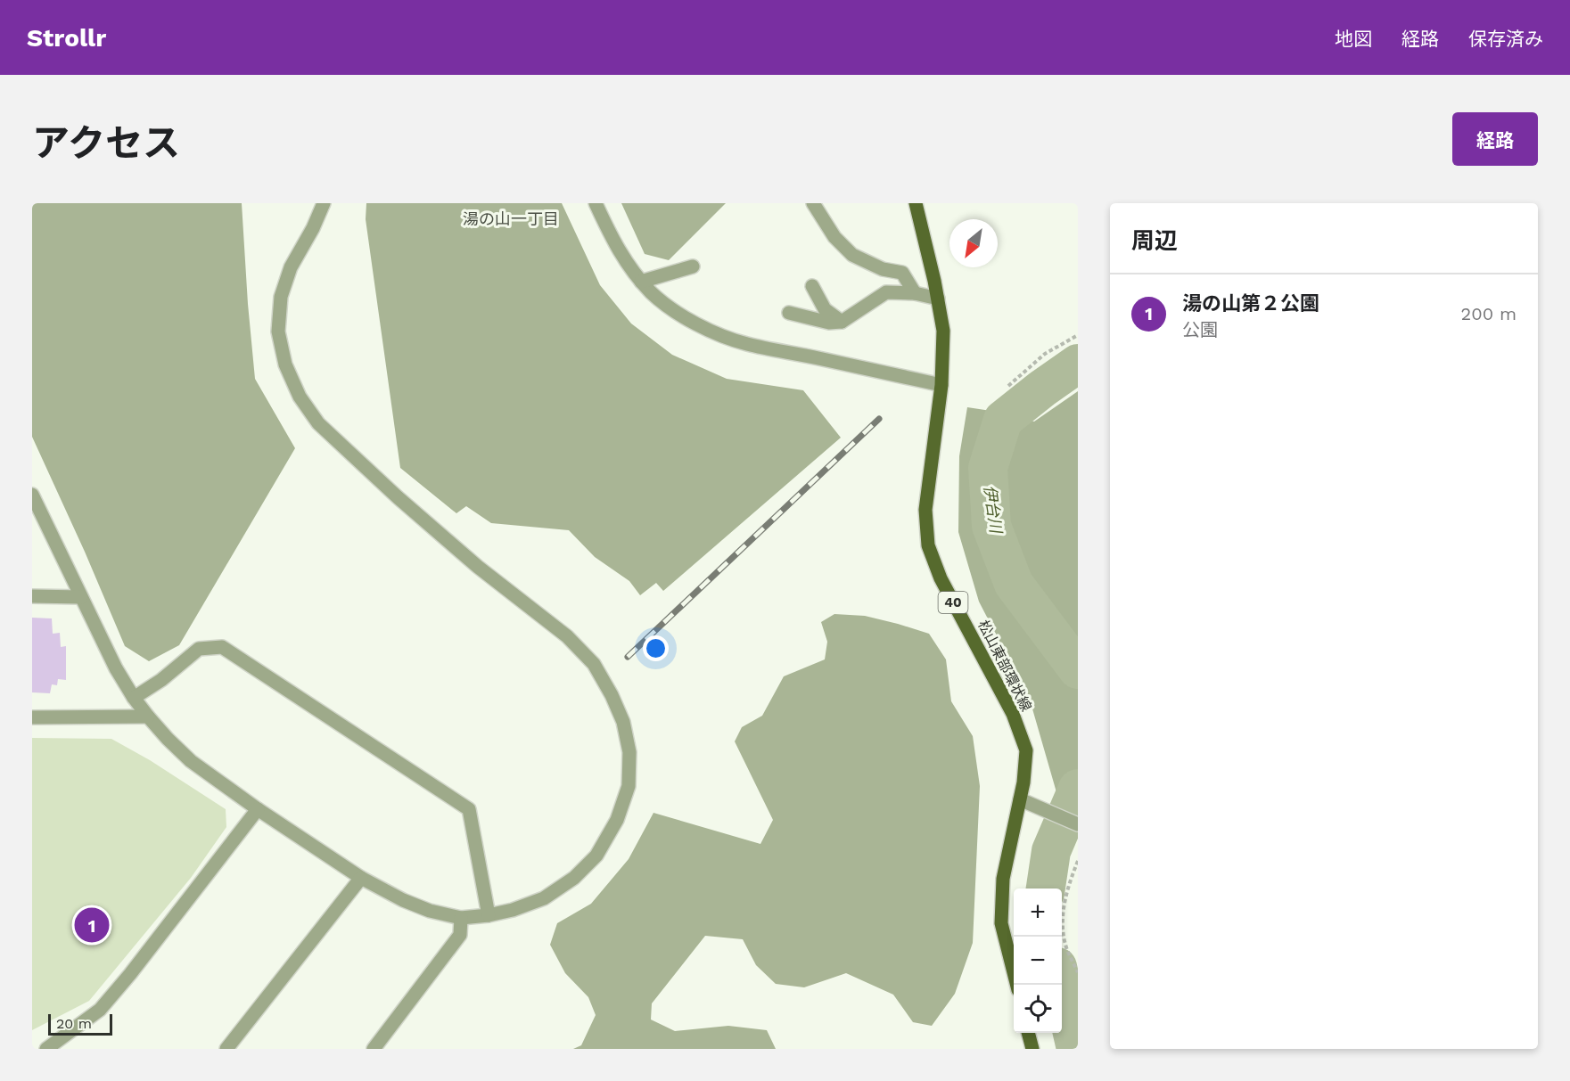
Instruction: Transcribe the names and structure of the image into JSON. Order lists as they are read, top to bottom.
{
  "streets": {
    "main road": ["40", "松山東部環状線"]
  },
  "districts": ["湯の山一丁目"],
  "water": ["伊台川"],
  "scale_bar": "20 m",
  "north": "bottom left",
  "page": {
    "header": "Strollr",
    "nav": ["地図", "経路", "保存済み"],
    "title": "アクセス",
    "buttons": "経路",
    "heading": "周辺",
    "list": [
      {
        "mark": "1",
        "name": "湯の山第２公園",
        "note": "公園",
        "value": "200 m"
      }
    ],
    "map_buttons": ["+", "−"],
    "pins": "1",
    "scale": "20 m"
  }
}
